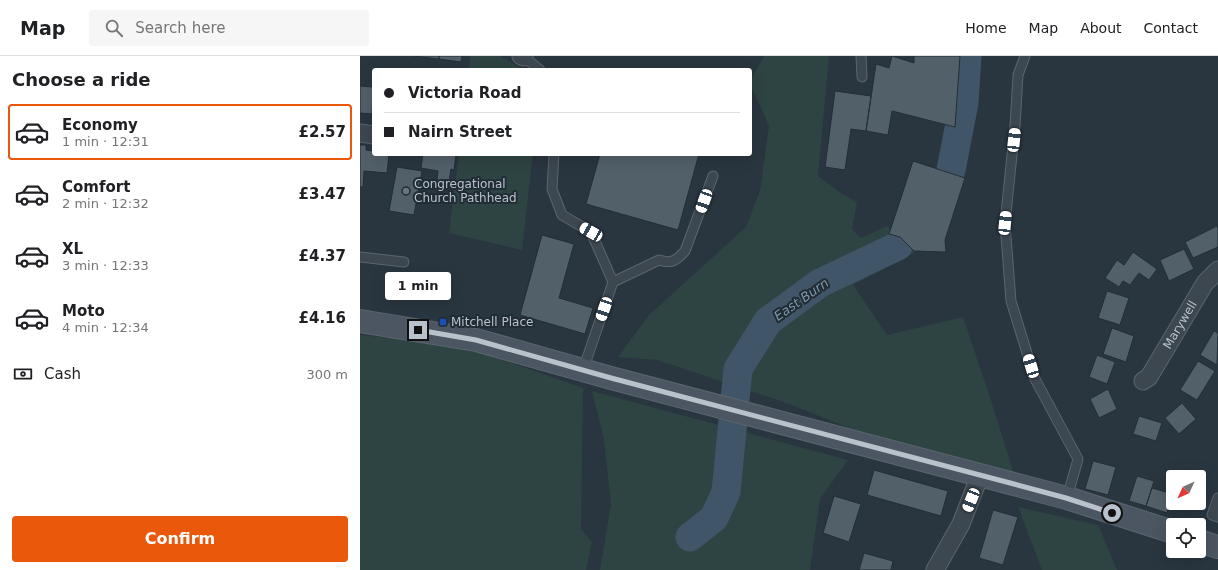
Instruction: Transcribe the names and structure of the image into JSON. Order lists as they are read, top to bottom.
{
  "streets": {
    "street": ["Marywell"]
  },
  "water": ["East Burn"],
  "places": {
    "other": ["Congregational Church Pathhead"],
    "transit": ["Mitchell Place"]
  },
  "north": "bottom left",
  "page": {
    "header": "Map",
    "search": "Search here",
    "nav": [
      "Home",
      "Map",
      "About",
      "Contact"
    ],
    "heading": "Choose a ride",
    "banner": ["Victoria Road", "Nairn Street"],
    "list": [
      {
        "name": "Economy",
        "note": "1 min · 12:31",
        "value": "£2.57"
      },
      {
        "name": "Comfort",
        "note": "2 min · 12:32",
        "value": "£3.47"
      },
      {
        "name": "XL",
        "note": "3 min · 12:33",
        "value": "£4.37"
      },
      {
        "name": "Moto",
        "note": "4 min · 12:34",
        "value": "£4.16"
      }
    ],
    "bubble": "1 min",
    "pay": ["Cash", "300 m"],
    "buttons": "Confirm"
  }
}
